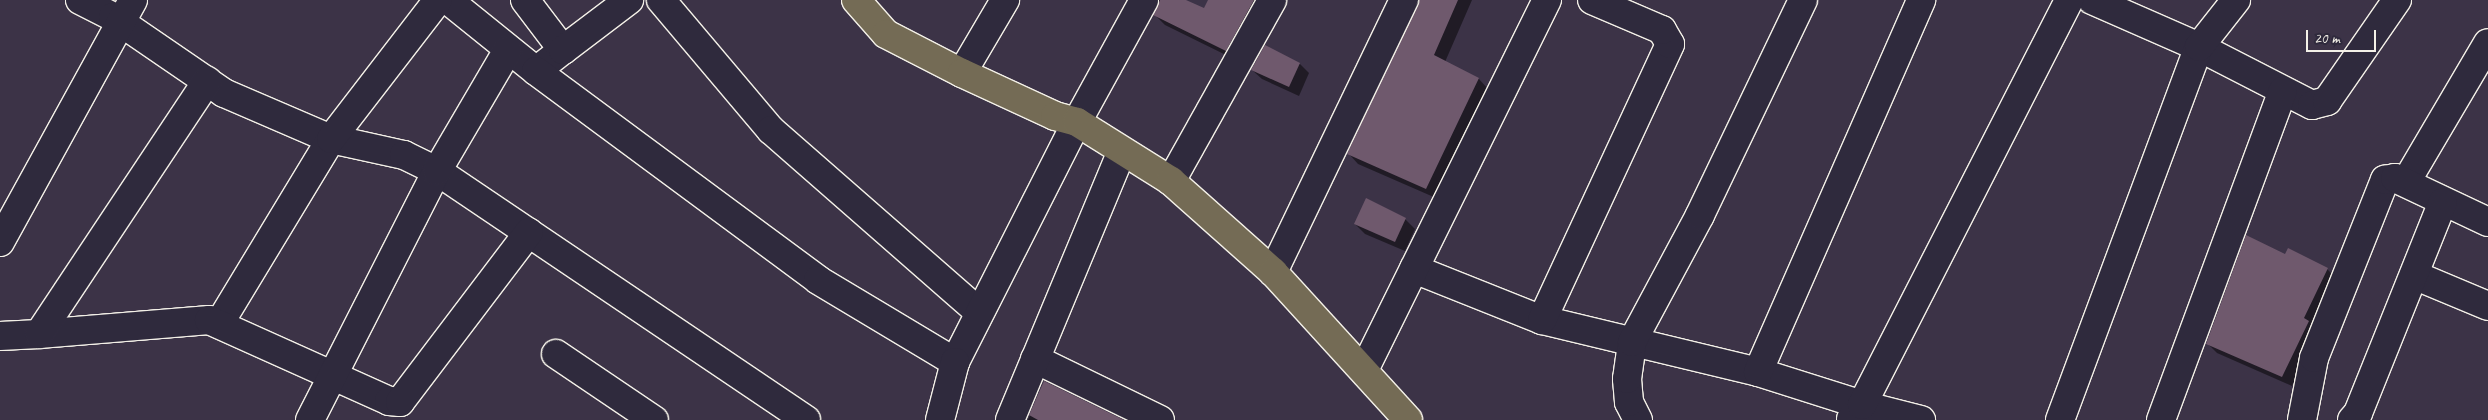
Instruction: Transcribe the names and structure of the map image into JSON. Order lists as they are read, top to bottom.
{
  "scale_bar": "20 m"
}
